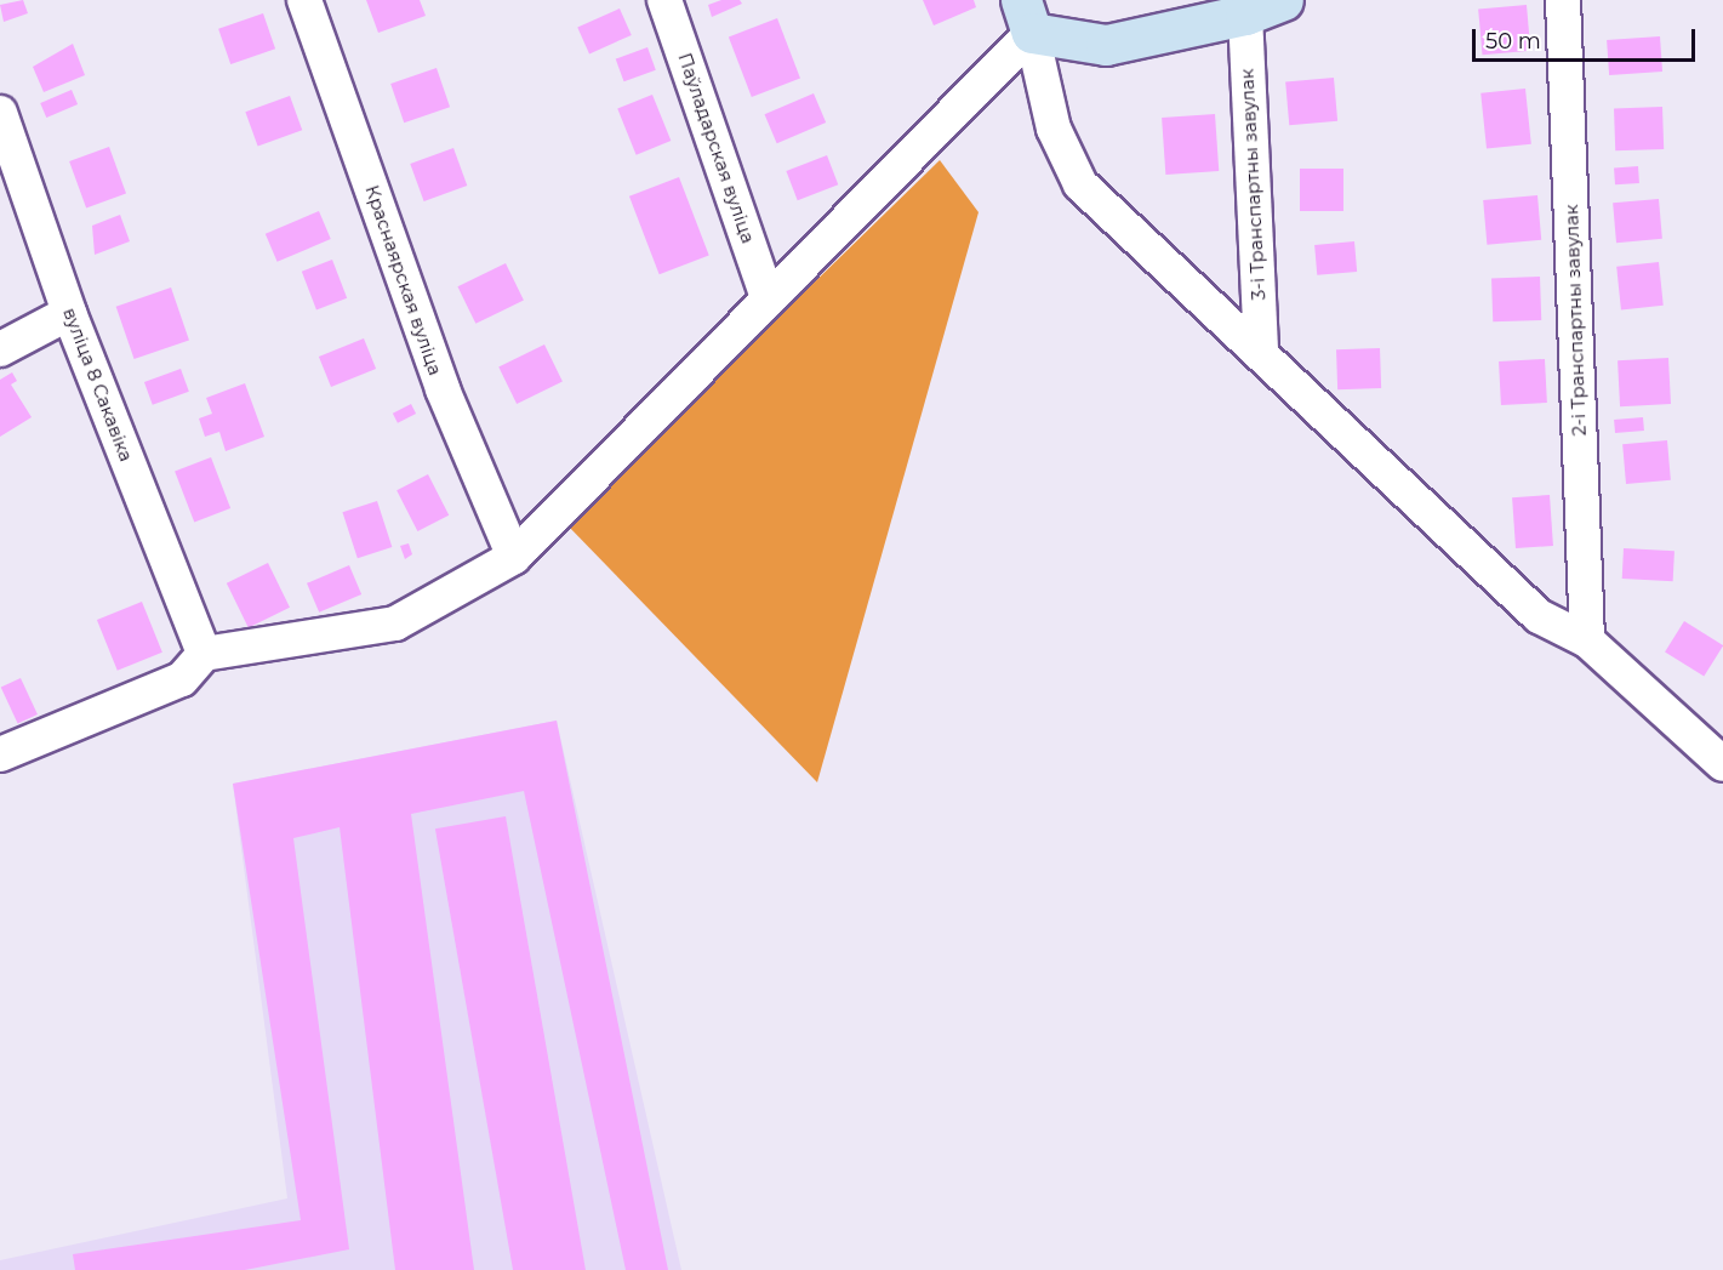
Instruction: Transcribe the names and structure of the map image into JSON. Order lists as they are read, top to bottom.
{
  "streets": {
    "street": [
      "Паўладарская вуліца",
      "3-і Транспартны завулак",
      "Краснаярская вуліца",
      "2-і Транспартны завулак",
      "вуліца 8 Сакавіка"
    ]
  },
  "scale_bar": "50 m"
}
